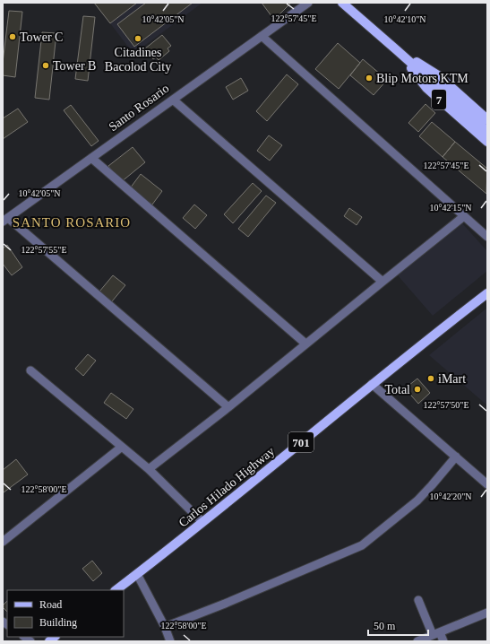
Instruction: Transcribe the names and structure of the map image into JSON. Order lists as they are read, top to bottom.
{
  "streets": {
    "main road": ["7", "701", "Carlos Hilado Highway"],
    "street": ["Santo Rosario"]
  },
  "districts": ["SANTO ROSARIO"],
  "places": [
    "Tower C",
    "Citadines Bacolod City",
    "Tower B",
    "Blip Motors KTM",
    "iMart",
    "Total"
  ],
  "legend": ["Road", "Building"],
  "scale_bar": "50 m",
  "coordinates": [
    "122°57'45\"E",
    "10°42'05\"N",
    "10°42'10\"N",
    "10°42'15\"N",
    "122°57'55\"E",
    "122°57'50\"E",
    "122°58'00\"E",
    "10°42'20\"N"
  ]
}
